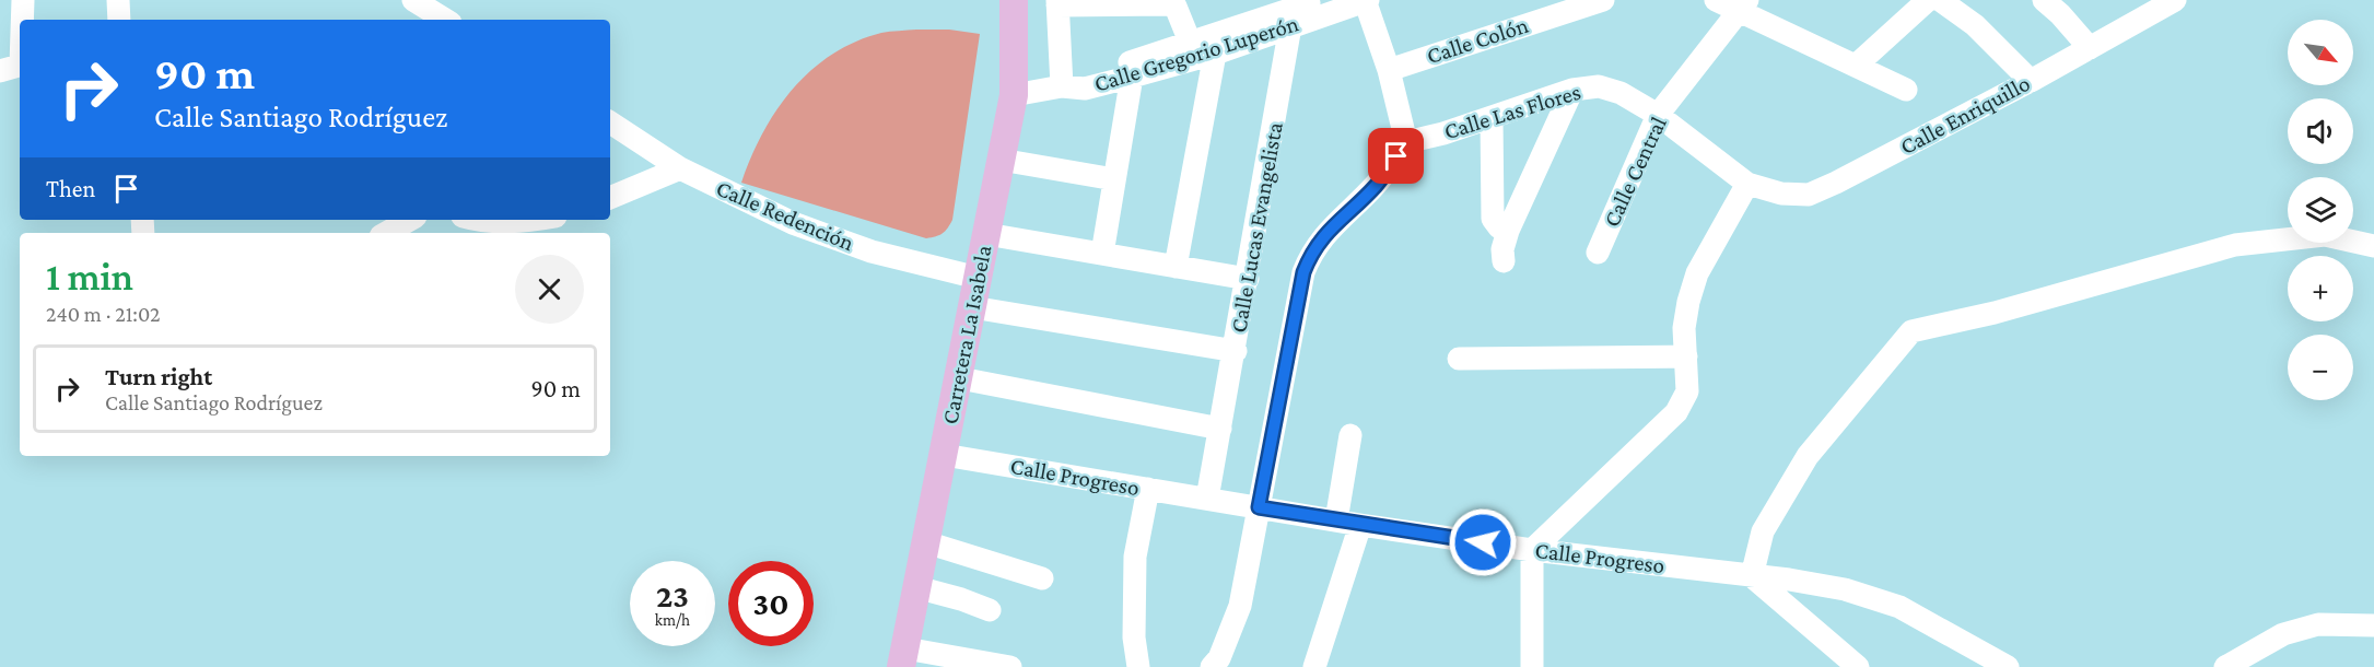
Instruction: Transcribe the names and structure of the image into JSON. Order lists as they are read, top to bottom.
{
  "streets": {
    "main road": ["Carretera La Isabela"],
    "street": [
      "Calle Colón",
      "Calle Gregorio Luperón",
      "Calle Las Flores",
      "Calle Enriquillo",
      "Calle Central",
      "Calle Redención",
      "Calle Lucas Evangelista",
      "Calle Progreso"
    ]
  },
  "crossings": [
    ["Calle Gregorio Luperón", "Calle Lucas Evangelista"],
    ["Calle Gregorio Luperón", "Carretera La Isabela"],
    ["Calle Las Flores", "Calle Enriquillo"],
    ["Calle Las Flores", "Calle Central"],
    ["Calle Redención", "Carretera La Isabela"],
    ["Calle Lucas Evangelista", "Calle Progreso"],
    ["Carretera La Isabela", "Calle Progreso"]
  ],
  "north": "bottom right",
  "page": {
    "map_buttons": ["+", "−"],
    "turn": ["90 m", "Calle Santiago Rodríguez"],
    "then": "Then",
    "heading": ["1 min", "240 m · 21:02"],
    "list": [
      {
        "name": "Turn right",
        "note": "Calle Santiago Rodríguez",
        "value": "90 m"
      }
    ],
    "speed": "23 km/h",
    "limit": "30"
  }
}
